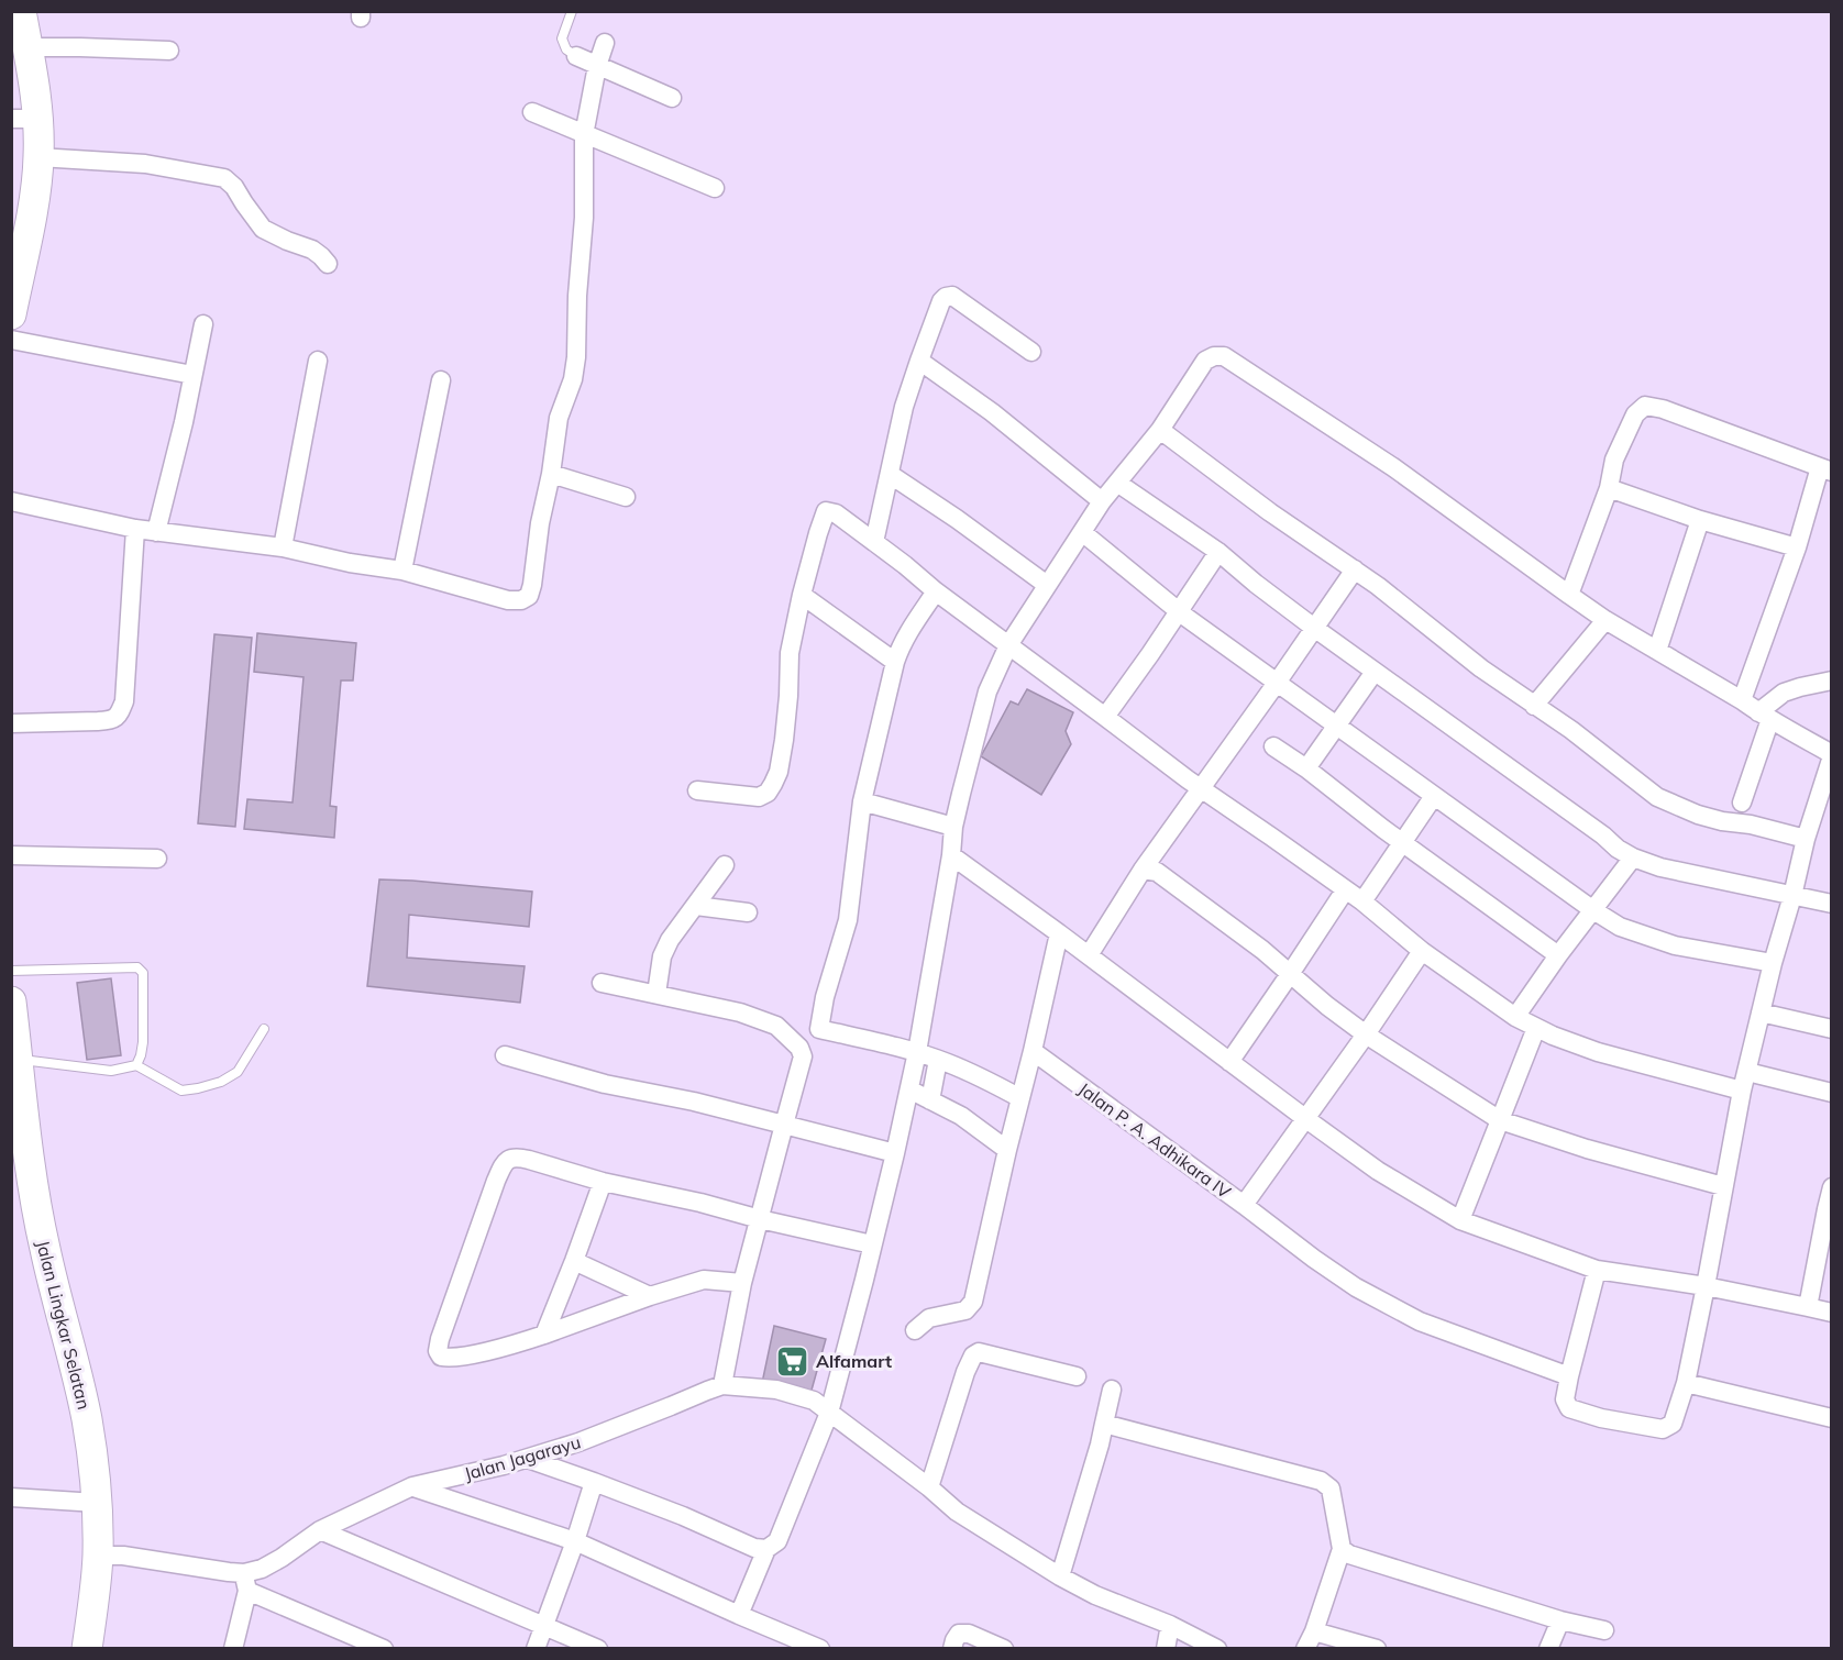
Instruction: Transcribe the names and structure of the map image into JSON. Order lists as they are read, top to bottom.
{
  "streets": {
    "highway": ["Jalan Lingkar Selatan"],
    "street": ["Jalan P. A. Adhikara IV", "Jalan Jagarayu"]
  },
  "crossings": [
    ["Jalan Lingkar Selatan", "Jalan Jagarayu"]
  ],
  "places": {
    "supermarket": ["Alfamart"]
  }
}
